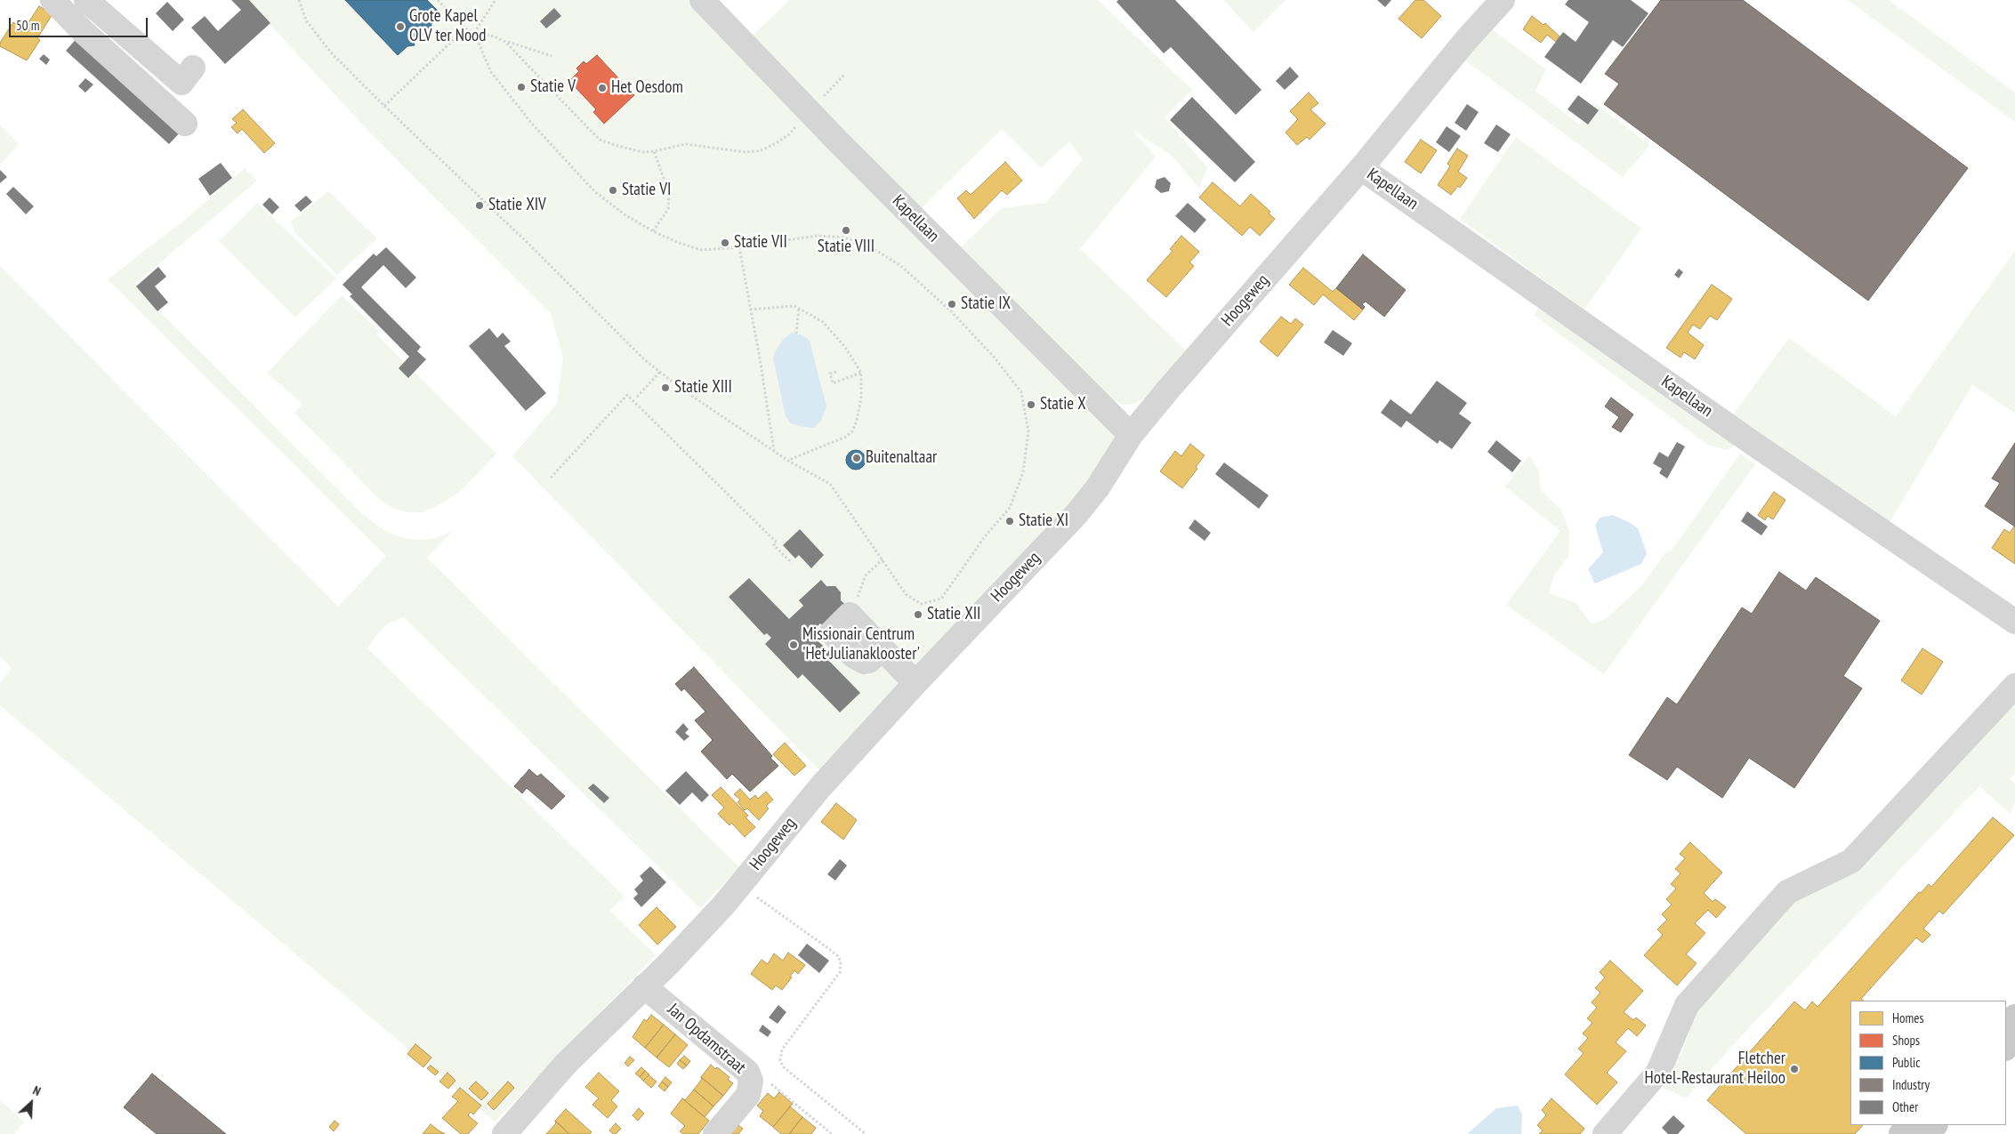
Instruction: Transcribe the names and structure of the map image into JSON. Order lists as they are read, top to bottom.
{
  "streets": {
    "street": ["Kapellaan", "Hoogeweg", "Jan Opdamstraat"]
  },
  "crossings": [
    ["Kapellaan", "Hoogeweg"],
    ["Hoogeweg", "Jan Opdamstraat"]
  ],
  "places": [
    "Grote Kapel OLV ter Nood",
    "Statie V",
    "Het Oesdom",
    "Statie VI",
    "Statie XIV",
    "Statie VIII",
    "Statie VII",
    "Statie IX",
    "Statie XIII",
    "Statie X",
    "Buitenaltaar",
    "Statie XI",
    "Statie XII",
    "Missionair Centrum 'Het Julianaklooster'",
    "Fletcher Hotel-Restaurant Heiloo"
  ],
  "legend": [
    "Homes",
    "Shops",
    "Public",
    "Industry",
    "Other"
  ],
  "scale_bar": "50 m",
  "north": "top right"
}
